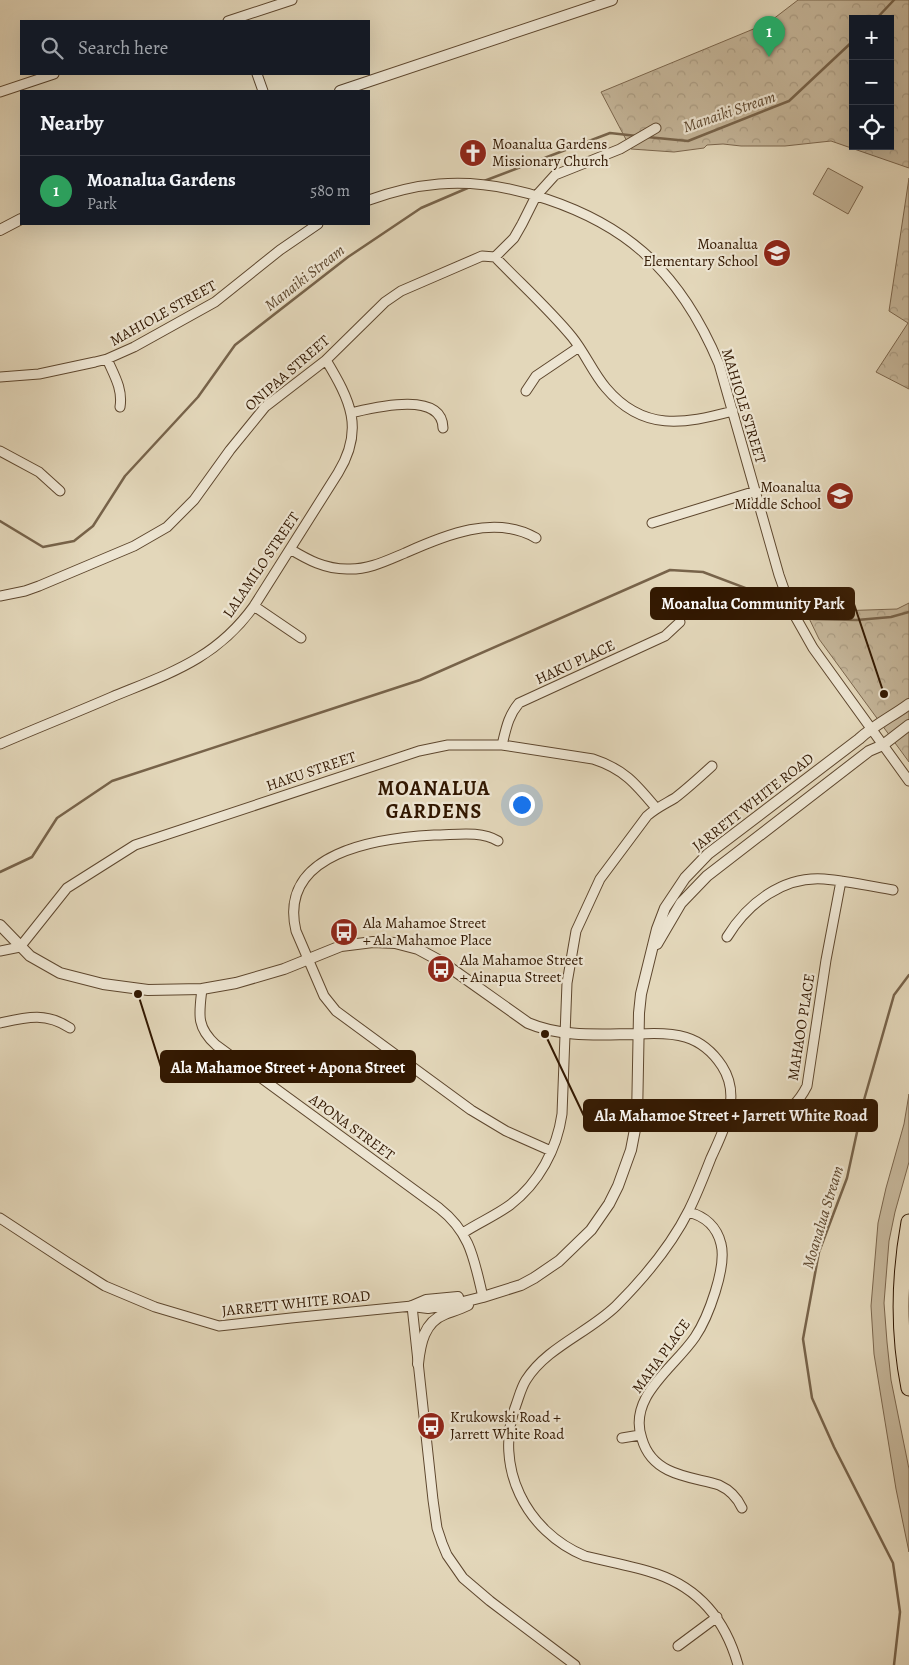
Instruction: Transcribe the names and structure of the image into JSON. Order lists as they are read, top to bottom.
{
  "streets": {
    "street": [
      "MAHIOLE STREET",
      "ONIPAA STREET",
      "LALAMILO STREET",
      "HAKU PLACE",
      "HAKU STREET",
      "JARRETT WHITE ROAD",
      "MAHAOO PLACE",
      "APONA STREET",
      "MAHA PLACE"
    ]
  },
  "crossings": [
    ["MAHIOLE STREET", "JARRETT WHITE ROAD"],
    ["ONIPAA STREET", "LALAMILO STREET"],
    ["HAKU PLACE", "HAKU STREET"],
    ["JARRETT WHITE ROAD", "APONA STREET"]
  ],
  "districts": ["MOANALUA GARDENS"],
  "water": ["Manaiki Stream", "Moanalua Stream"],
  "places": {
    "church": ["Moanalua Gardens Missionary Church"],
    "school or university": ["Moanalua Elementary School", "Moanalua Middle School"],
    "other": ["Moanalua Community Park", "Ala Mahamoe Street + Apona Street", "Ala Mahamoe Street + Jarrett White Road"],
    "bus stop": ["Ala Mahamoe Street + Ala Mahamoe Place", "Ala Mahamoe Street + Ainapua Street", "Krukowski Road + Jarrett White Road"]
  },
  "page": {
    "map_buttons": ["+", "−"],
    "pins": "1",
    "search": "Search here",
    "heading": "Nearby",
    "list": [
      {
        "mark": "1",
        "name": "Moanalua Gardens",
        "note": "Park",
        "value": "580 m"
      }
    ]
  }
}
